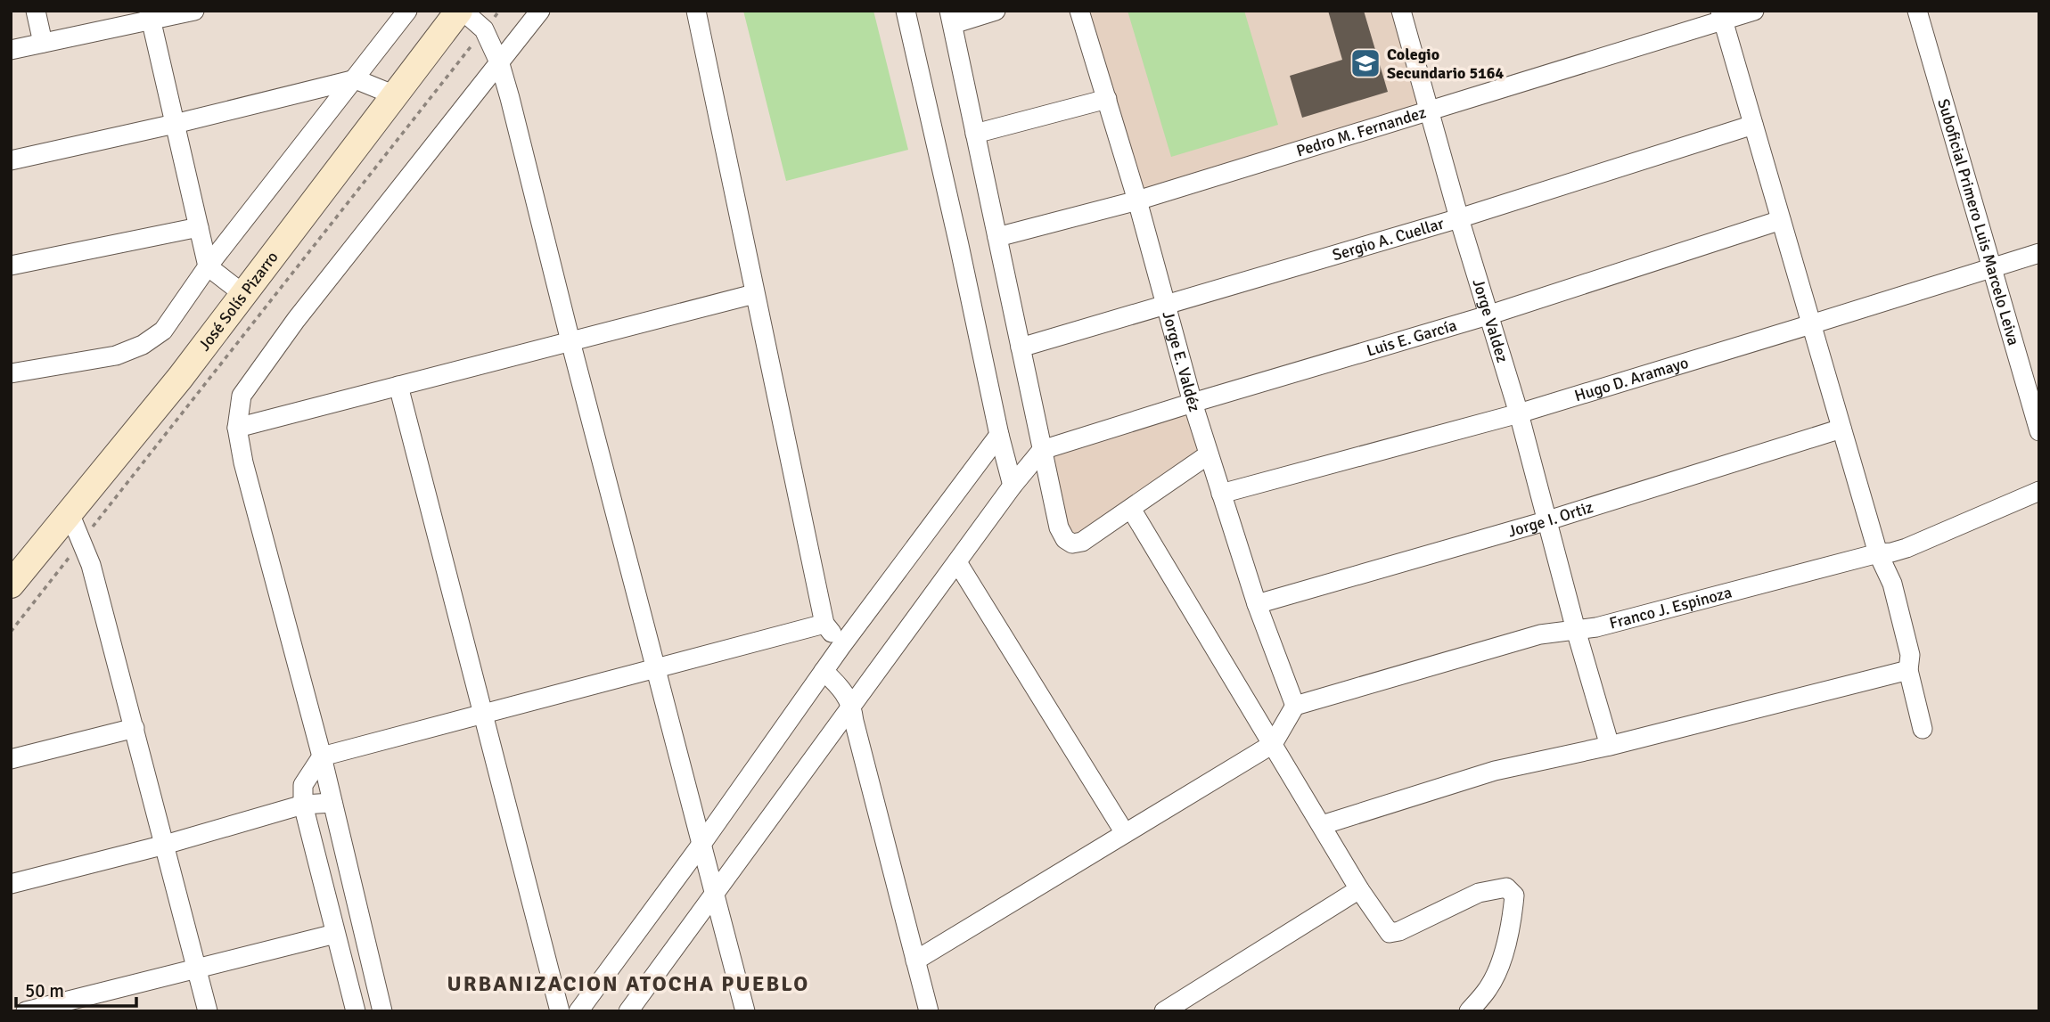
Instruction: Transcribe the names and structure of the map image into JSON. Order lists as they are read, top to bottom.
{
  "streets": {
    "main road": ["José Solís Pizarro"],
    "street": [
      "Pedro M. Fernandez",
      "Suboficial Primero Luis Marcelo Leiva",
      "Sergio A. Cuellar",
      "Jorge Valdez",
      "Luis E. García",
      "Jorge E. Valdéz",
      "Hugo D. Aramayo",
      "Jorge I. Ortiz",
      "Franco J. Espinoza"
    ]
  },
  "crossings": [
    ["Pedro M. Fernandez", "Jorge Valdez"],
    ["Pedro M. Fernandez", "Jorge E. Valdéz"],
    ["Suboficial Primero Luis Marcelo Leiva", "Hugo D. Aramayo"],
    ["Sergio A. Cuellar", "Jorge Valdez"],
    ["Sergio A. Cuellar", "Jorge E. Valdéz"],
    ["Jorge Valdez", "Luis E. García"],
    ["Jorge Valdez", "Hugo D. Aramayo"],
    ["Jorge Valdez", "Jorge I. Ortiz"],
    ["Jorge Valdez", "Franco J. Espinoza"],
    ["Luis E. García", "Jorge E. Valdéz"],
    ["Jorge E. Valdéz", "Hugo D. Aramayo"],
    ["Jorge E. Valdéz", "Jorge I. Ortiz"],
    ["Jorge E. Valdéz", "Franco J. Espinoza"]
  ],
  "districts": ["URBANIZACION ATOCHA PUEBLO"],
  "places": {
    "school or university": ["Colegio Secundario 5164"]
  },
  "scale_bar": "50 m"
}
